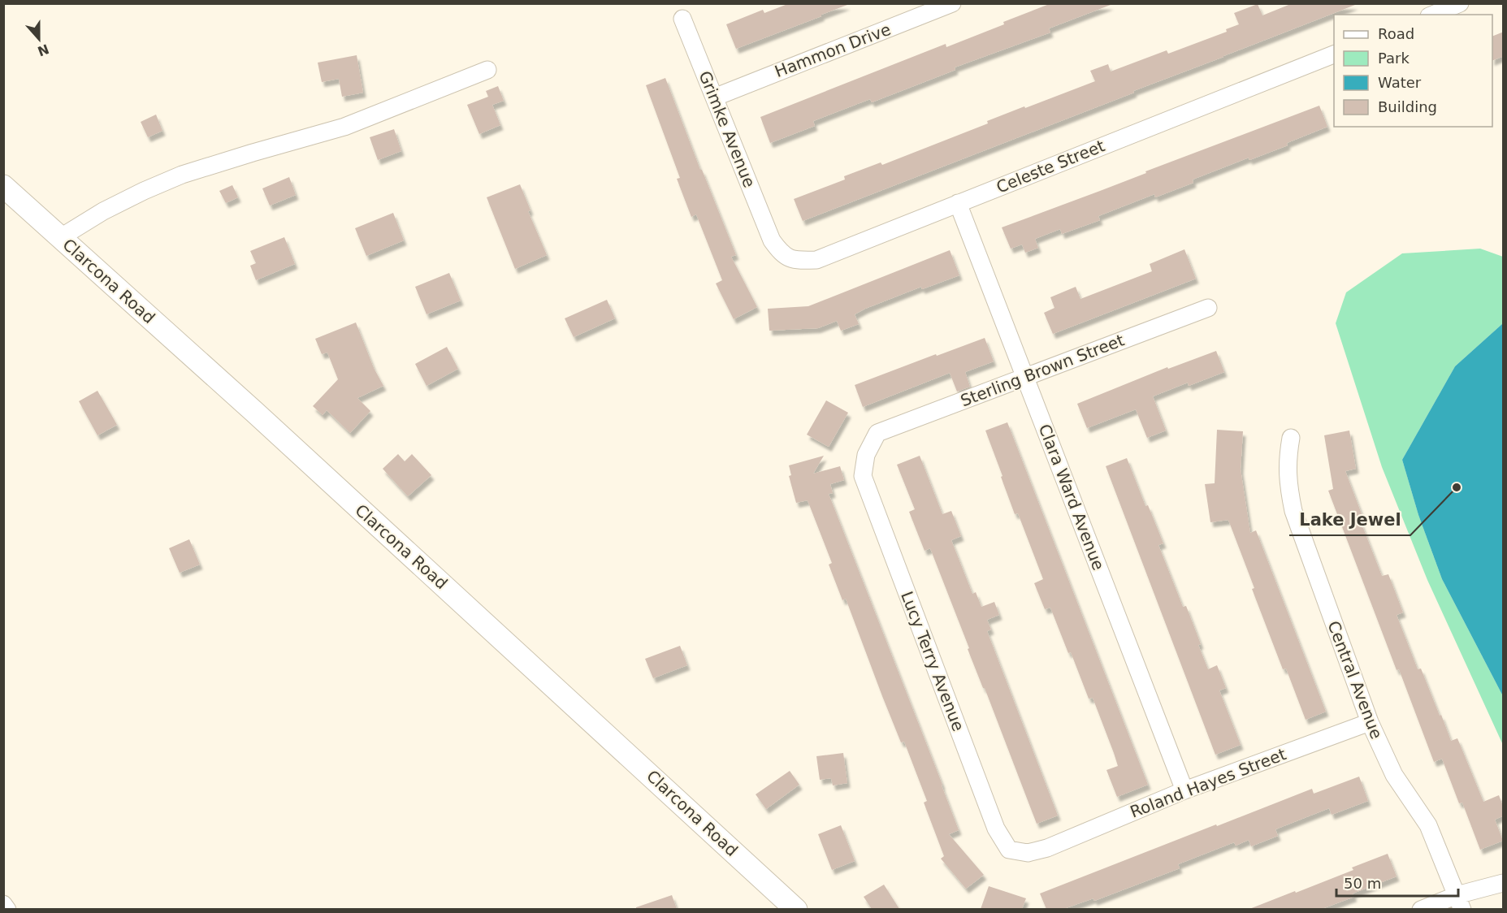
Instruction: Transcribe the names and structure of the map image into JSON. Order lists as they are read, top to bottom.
{
  "streets": {
    "main road": ["Clarcona Road"],
    "street": [
      "Hammon Drive",
      "Grimke Avenue",
      "Celeste Street",
      "Sterling Brown Street",
      "Clara Ward Avenue",
      "Lucy Terry Avenue",
      "Central Avenue",
      "Roland Hayes Street"
    ]
  },
  "crossings": [
    ["Hammon Drive", "Grimke Avenue"],
    ["Grimke Avenue", "Celeste Street"],
    ["Celeste Street", "Clara Ward Avenue"],
    ["Sterling Brown Street", "Clara Ward Avenue"],
    ["Sterling Brown Street", "Lucy Terry Avenue"],
    ["Clara Ward Avenue", "Roland Hayes Street"],
    ["Lucy Terry Avenue", "Roland Hayes Street"],
    ["Central Avenue", "Roland Hayes Street"]
  ],
  "places": ["Lake Jewel"],
  "legend": [
    "Road",
    "Park",
    "Water",
    "Building"
  ],
  "scale_bar": "50 m",
  "north": "bottom"
}
